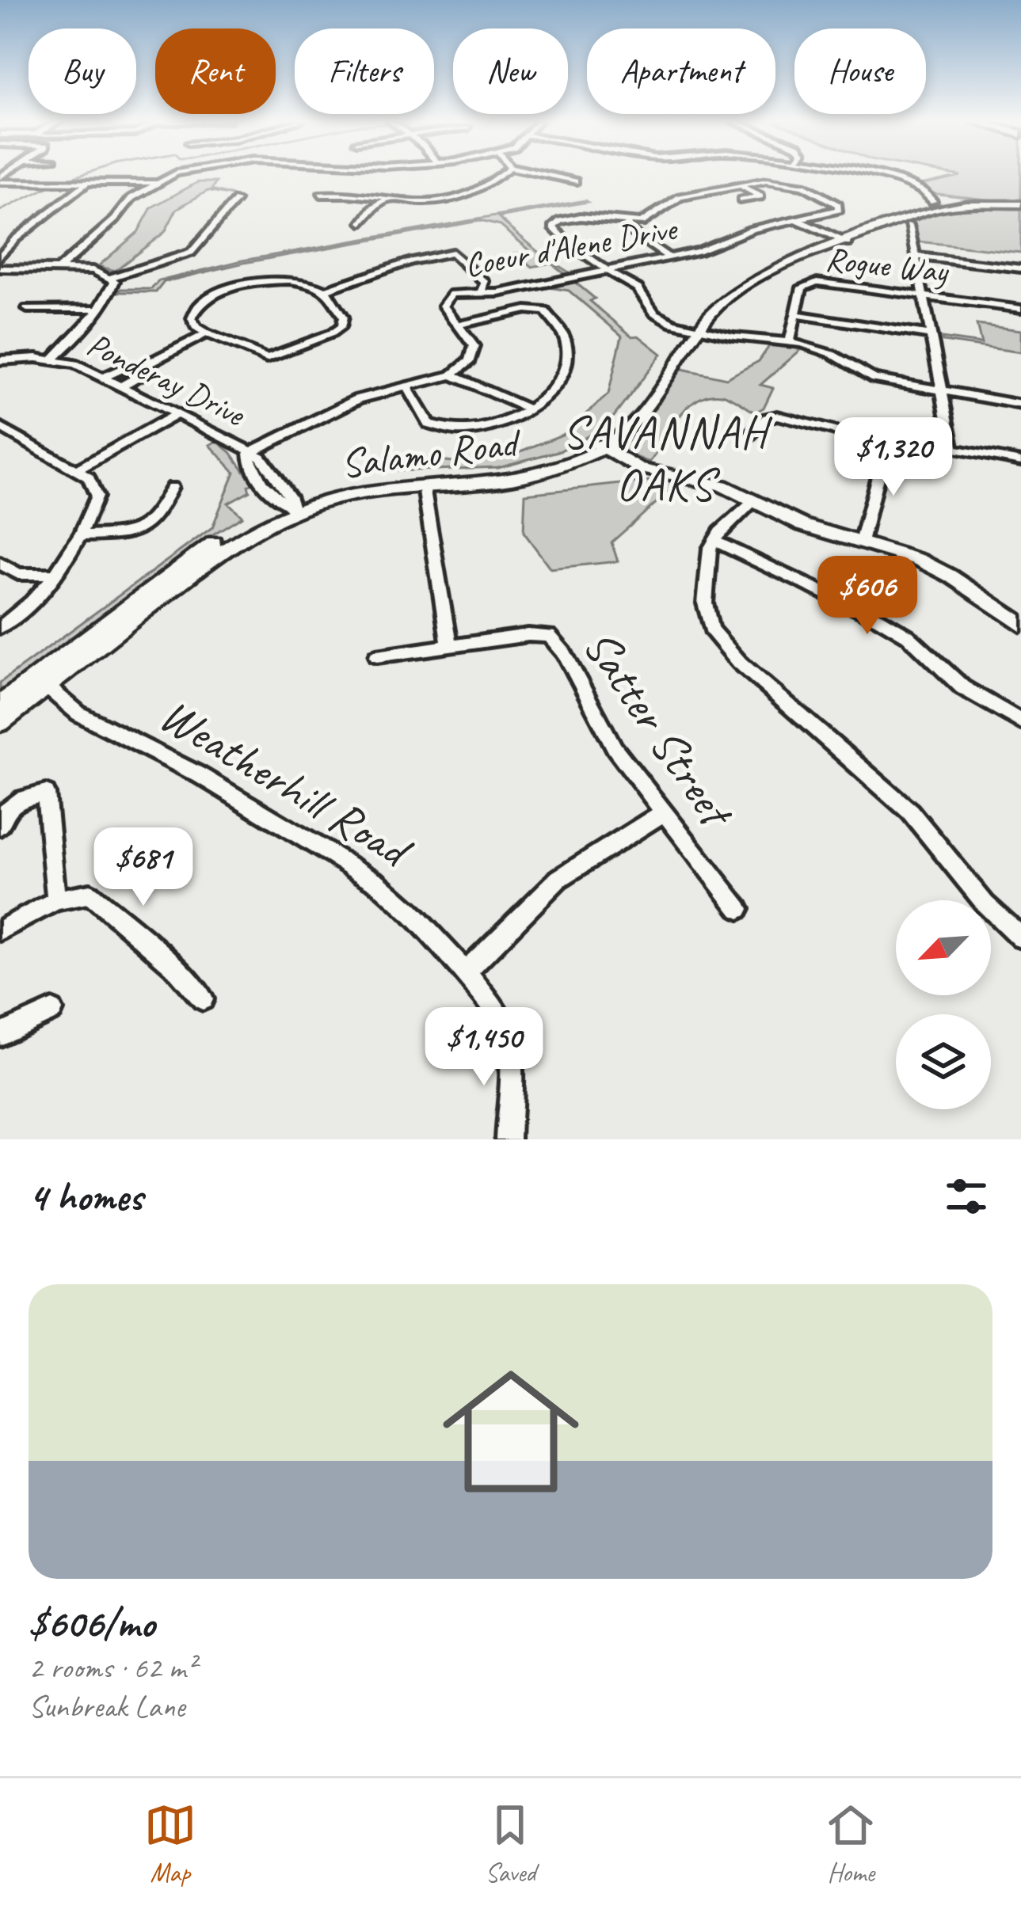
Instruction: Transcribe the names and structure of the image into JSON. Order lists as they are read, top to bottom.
{
  "streets": {
    "main road": ["Salamo Road"],
    "street": [
      "Coeur d'Alene Drive",
      "Rogue Way",
      "Ponderay Drive",
      "Satter Street",
      "Weatherhill Road"
    ]
  },
  "crossings": [
    ["Ponderay Drive", "Salamo Road"],
    ["Salamo Road", "Weatherhill Road"]
  ],
  "districts": ["SAVANNAH OAKS"],
  "north": "bottom left",
  "page": {
    "chip": [
      "Buy",
      "Rent",
      "Filters",
      "New",
      "Apartment",
      "House"
    ],
    "price": [
      "$1,320",
      "$606",
      "$681",
      "$1,450"
    ],
    "heading": "4 homes",
    "list": [
      {
        "name": "$606/mo",
        "note": "2 rooms · 62 m² · Sunbreak Lane"
      }
    ],
    "tabs": ["Map", "Saved", "Home"]
  }
}
